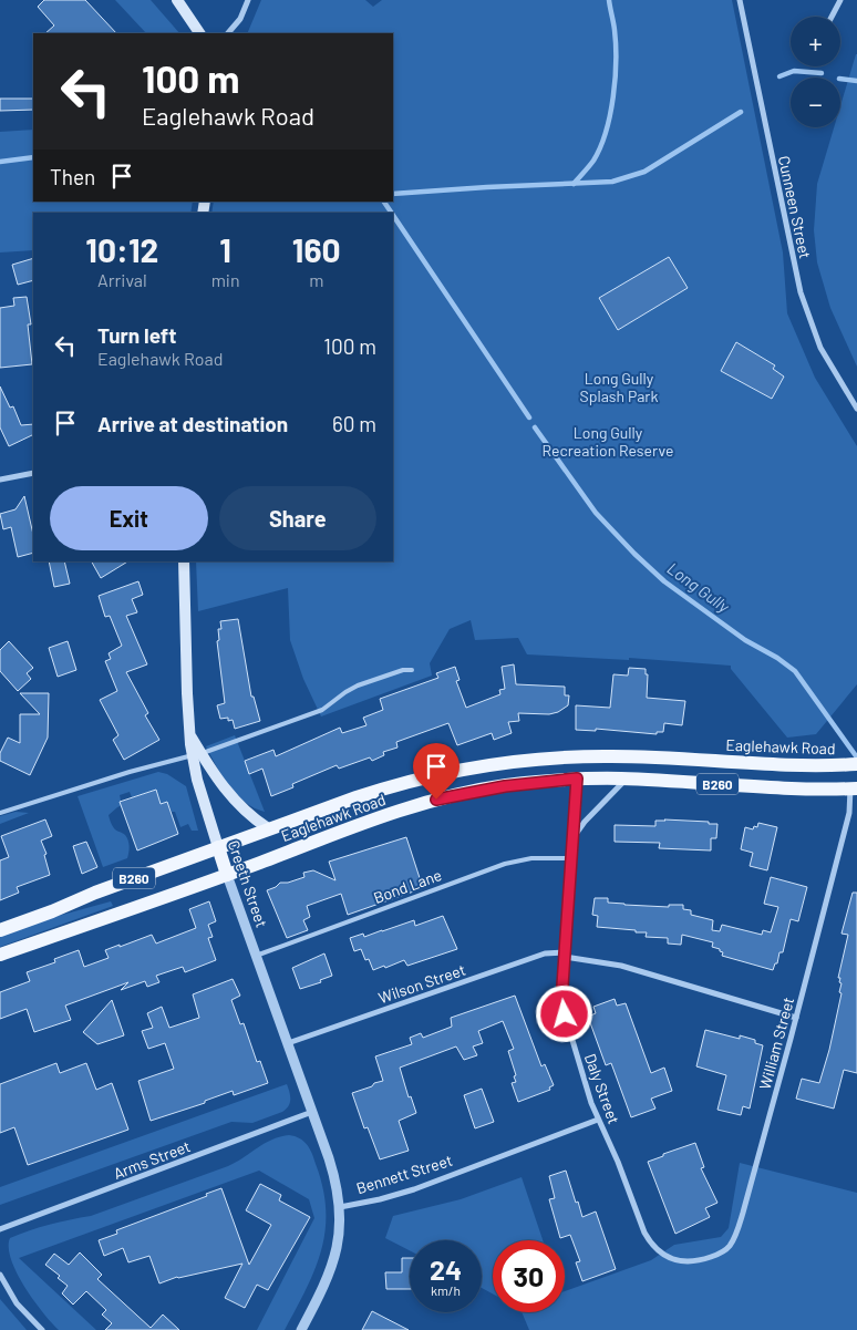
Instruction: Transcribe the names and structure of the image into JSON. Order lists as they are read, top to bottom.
{
  "streets": {
    "main road": ["Eaglehawk Road", "B260", "Creeth Street"],
    "street": [
      "Cunneen Street",
      "Wilson Street",
      "William Street",
      "Daly Street",
      "Arms Street",
      "Bennett Street"
    ],
    "lane": ["Bond Lane"]
  },
  "crossings": [
    ["Eaglehawk Road", "Creeth Street"],
    ["Eaglehawk Road", "William Street"],
    ["Eaglehawk Road", "Daly Street"],
    ["Creeth Street", "Bond Lane"],
    ["Creeth Street", "Wilson Street"],
    ["Creeth Street", "Arms Street"],
    ["Creeth Street", "Bennett Street"],
    ["Bond Lane", "Daly Street"],
    ["Wilson Street", "William Street"],
    ["Wilson Street", "Daly Street"],
    ["William Street", "Daly Street"],
    ["Daly Street", "Bennett Street"]
  ],
  "water": ["Long Gully"],
  "parks": ["Long Gully Splash Park", "Long Gully Recreation Reserve"],
  "page": {
    "map_buttons": ["+", "−"],
    "turn": ["100 m", "Eaglehawk Road"],
    "then": "Then",
    "eta": [
      "10:12",
      "Arrival",
      "1",
      "min",
      "160",
      "m"
    ],
    "list": [
      {
        "name": "Turn left",
        "note": "Eaglehawk Road",
        "value": "100 m"
      },
      {
        "name": "Arrive at destination",
        "value": "60 m"
      }
    ],
    "buttons": ["Exit", "Share"],
    "speed": "24 km/h",
    "limit": "30"
  }
}
